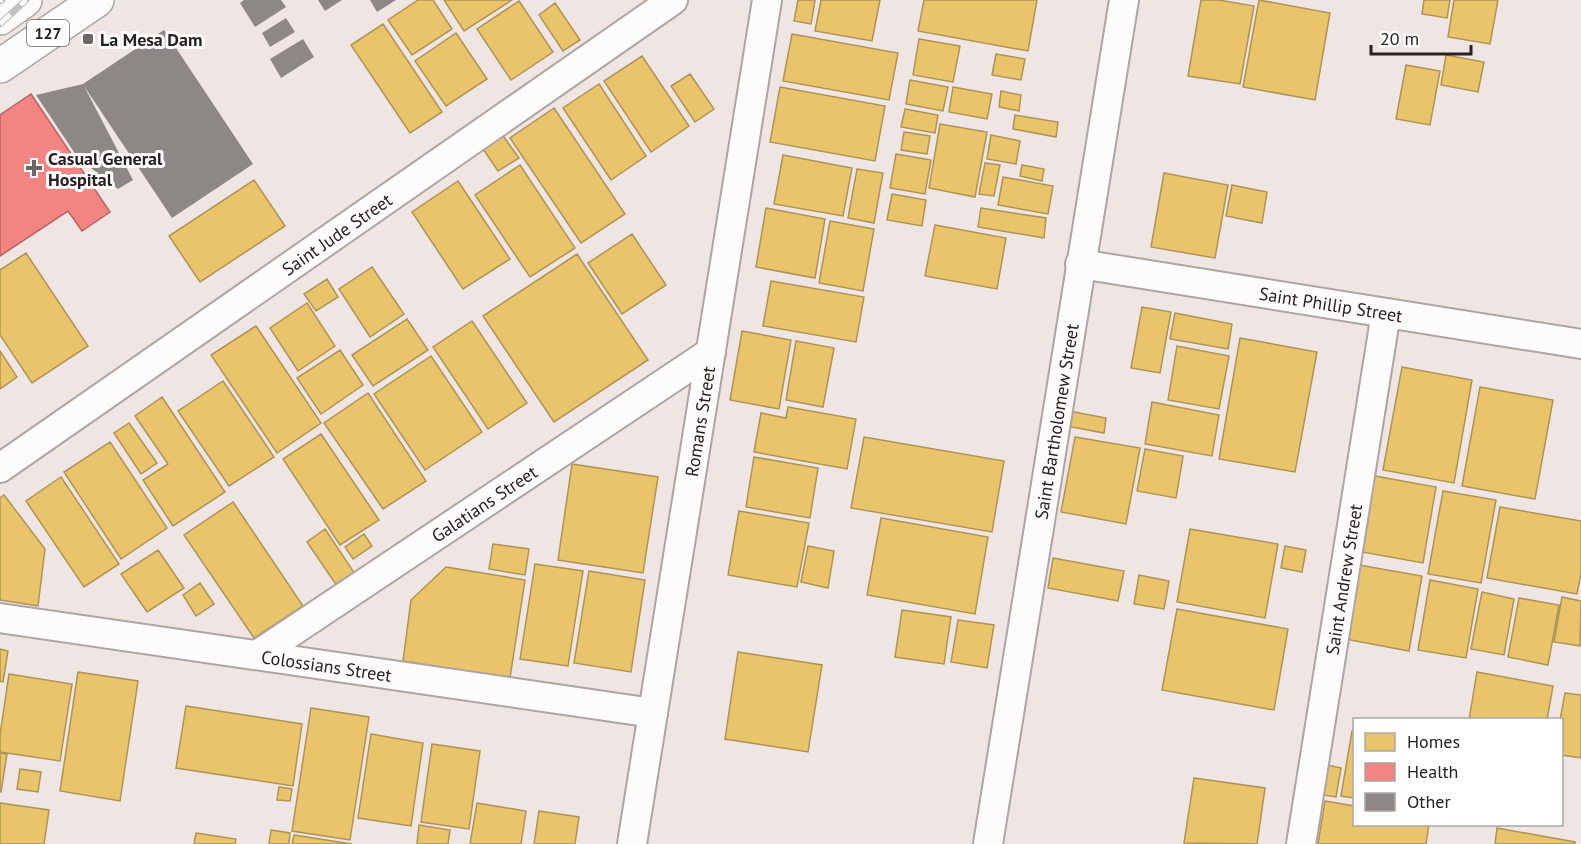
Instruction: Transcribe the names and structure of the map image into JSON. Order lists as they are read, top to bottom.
{
  "streets": {
    "main road": ["127"],
    "street": [
      "Saint Jude Street",
      "Saint Phillip Street",
      "Romans Street",
      "Saint Bartholomew Street",
      "Galatians Street",
      "Saint Andrew Street",
      "Colossians Street"
    ]
  },
  "crossings": [
    ["Saint Phillip Street", "Saint Bartholomew Street"],
    ["Saint Phillip Street", "Saint Andrew Street"],
    ["Romans Street", "Galatians Street"],
    ["Romans Street", "Colossians Street"],
    ["Galatians Street", "Colossians Street"]
  ],
  "places": {
    "transit": ["La Mesa Dam"],
    "health": ["Casual General Hospital"]
  },
  "legend": ["Homes", "Health", "Other"],
  "scale_bar": "20 m"
}
